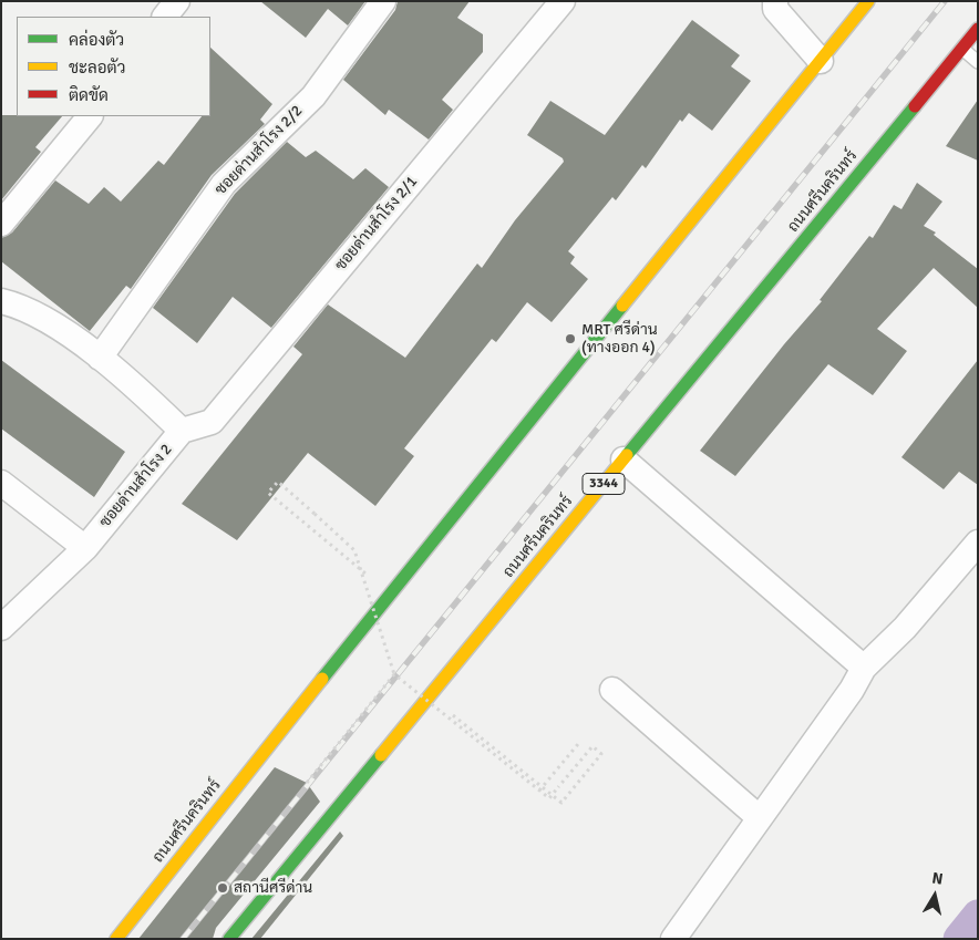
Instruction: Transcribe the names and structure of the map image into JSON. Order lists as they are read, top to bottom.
{
  "streets": {
    "main road": ["ถนนศรีนครินทร์", "3344"],
    "street": ["ซอยด่านสำโรง 2/2", "ซอยด่านสำโรง 2/1", "ซอยด่านสำโรง 2"]
  },
  "crossings": [
    ["ซอยด่านสำโรง 2/2", "ซอยด่านสำโรง 2"],
    ["ซอยด่านสำโรง 2/1", "ซอยด่านสำโรง 2"]
  ],
  "places": ["MRT ศรีด่าน (ทางออก 4)", "สถานีศรีด่าน"],
  "legend": ["คล่องตัว", "ชะลอตัว", "ติดขัด"],
  "north": "top"
}
